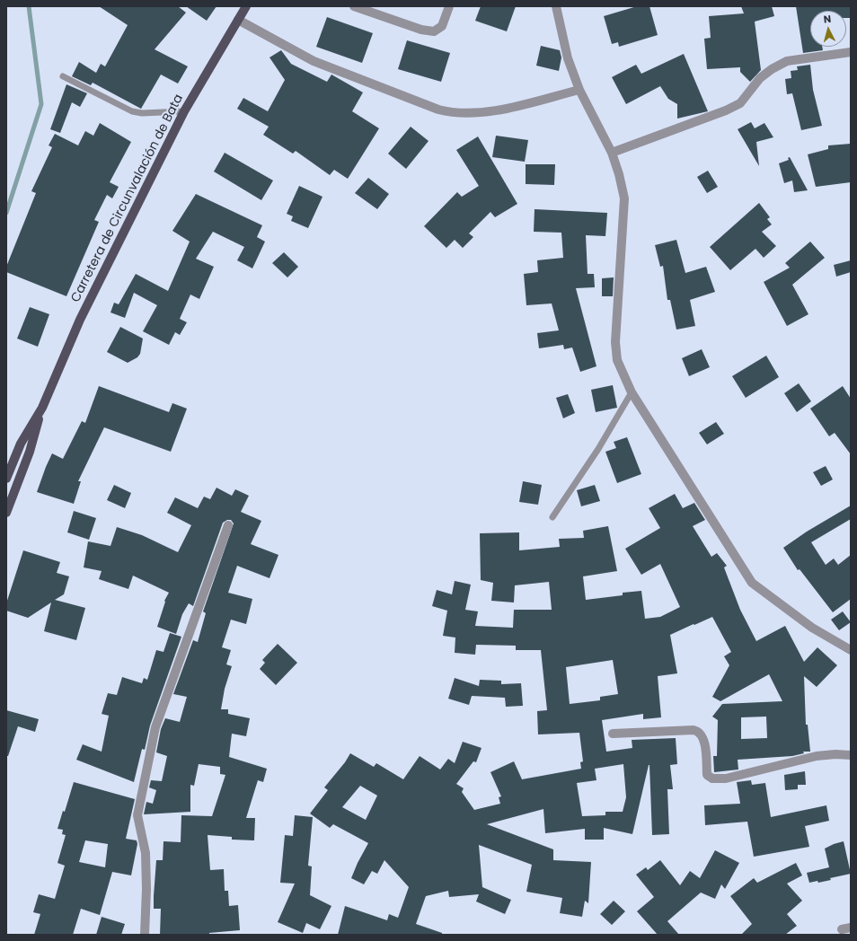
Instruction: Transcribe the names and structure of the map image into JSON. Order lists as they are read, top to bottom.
{
  "streets": {
    "main road": ["Carretera de Circunvalación de Bata"]
  },
  "north": "top"
}
